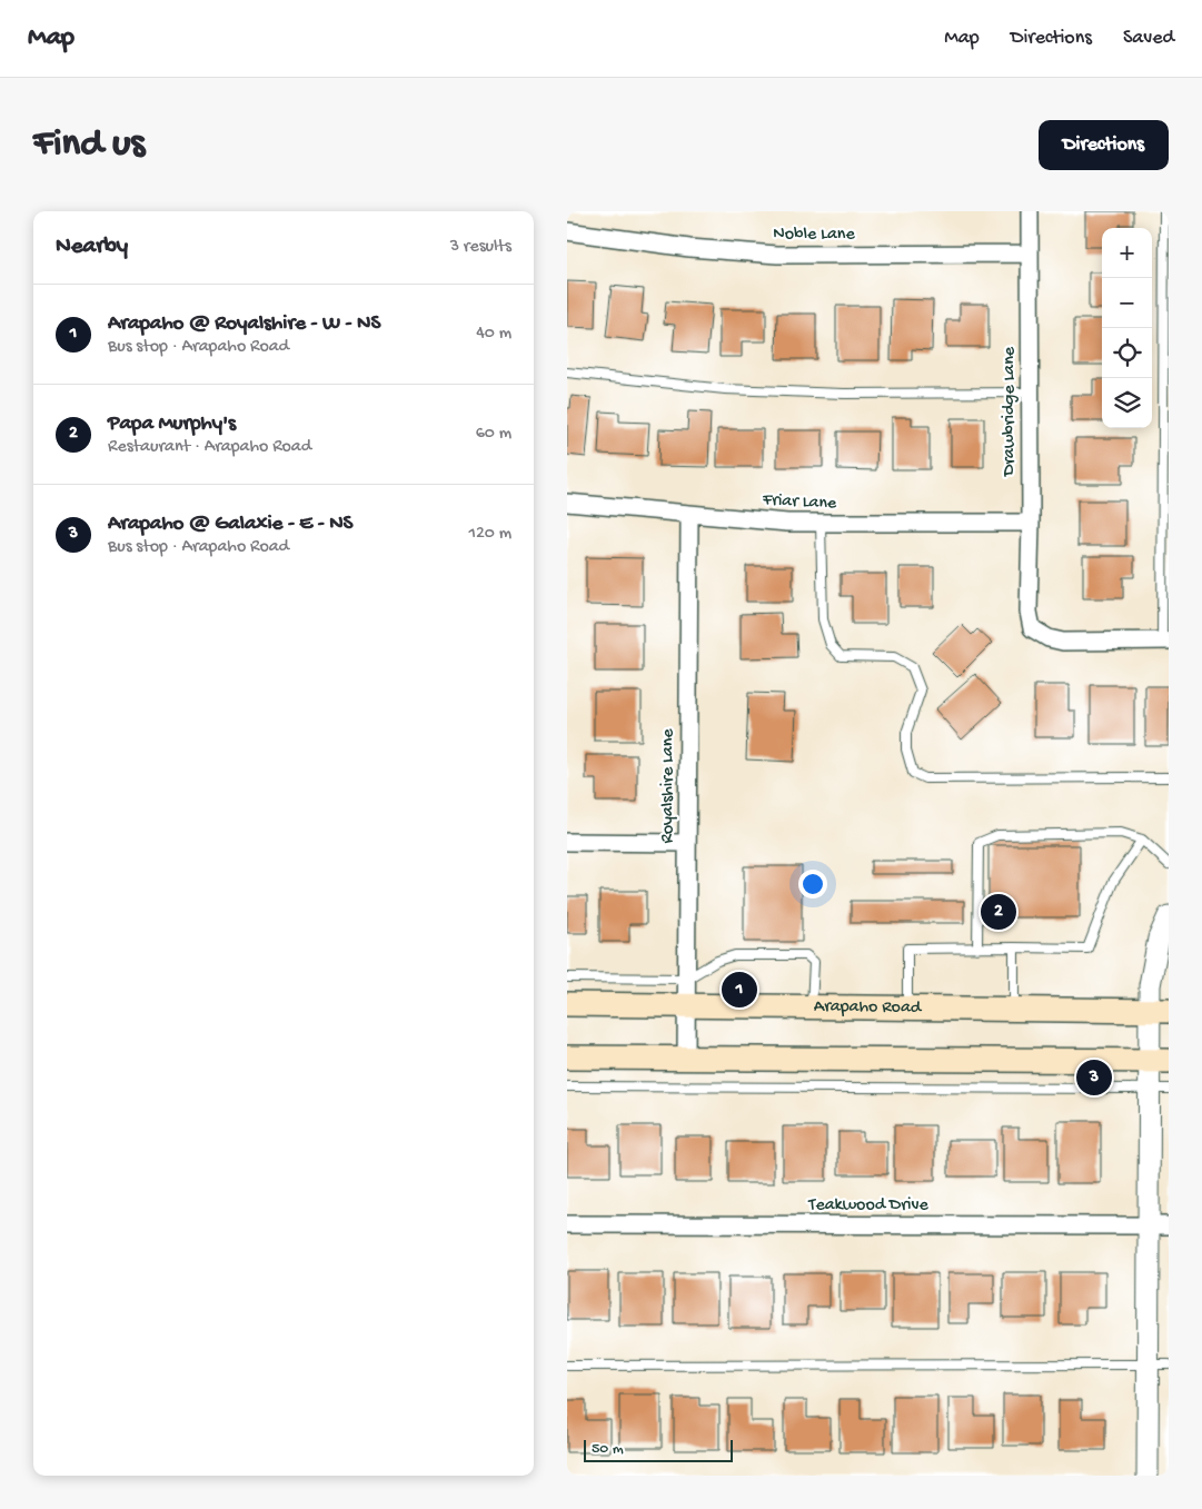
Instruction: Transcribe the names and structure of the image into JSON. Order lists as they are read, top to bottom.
{
  "streets": {
    "main road": ["Arapaho Road"],
    "street": [
      "Noble Lane",
      "Drawbridge Lane",
      "Friar Lane",
      "Royalshire Lane",
      "Teakwood Drive"
    ]
  },
  "crossings": [
    ["Noble Lane", "Drawbridge Lane"],
    ["Drawbridge Lane", "Friar Lane"],
    ["Friar Lane", "Royalshire Lane"],
    ["Royalshire Lane", "Arapaho Road"]
  ],
  "scale_bar": "50 m",
  "page": {
    "header": "Map",
    "nav": ["Map", "Directions", "Saved"],
    "buttons": "Directions",
    "title": "Find us",
    "heading": ["Nearby", "3 results"],
    "map_buttons": ["+", "−"],
    "list": [
      {
        "mark": "1",
        "name": "Arapaho @ Royalshire - W - NS",
        "note": "Bus stop · Arapaho Road",
        "value": "40 m"
      },
      {
        "mark": "2",
        "name": "Papa Murphy's",
        "note": "Restaurant · Arapaho Road",
        "value": "60 m"
      },
      {
        "mark": "3",
        "name": "Arapaho @ Galaxie - E - NS",
        "note": "Bus stop · Arapaho Road",
        "value": "120 m"
      }
    ],
    "pins": ["2", "1", "3"],
    "scale": "50 m"
  }
}
